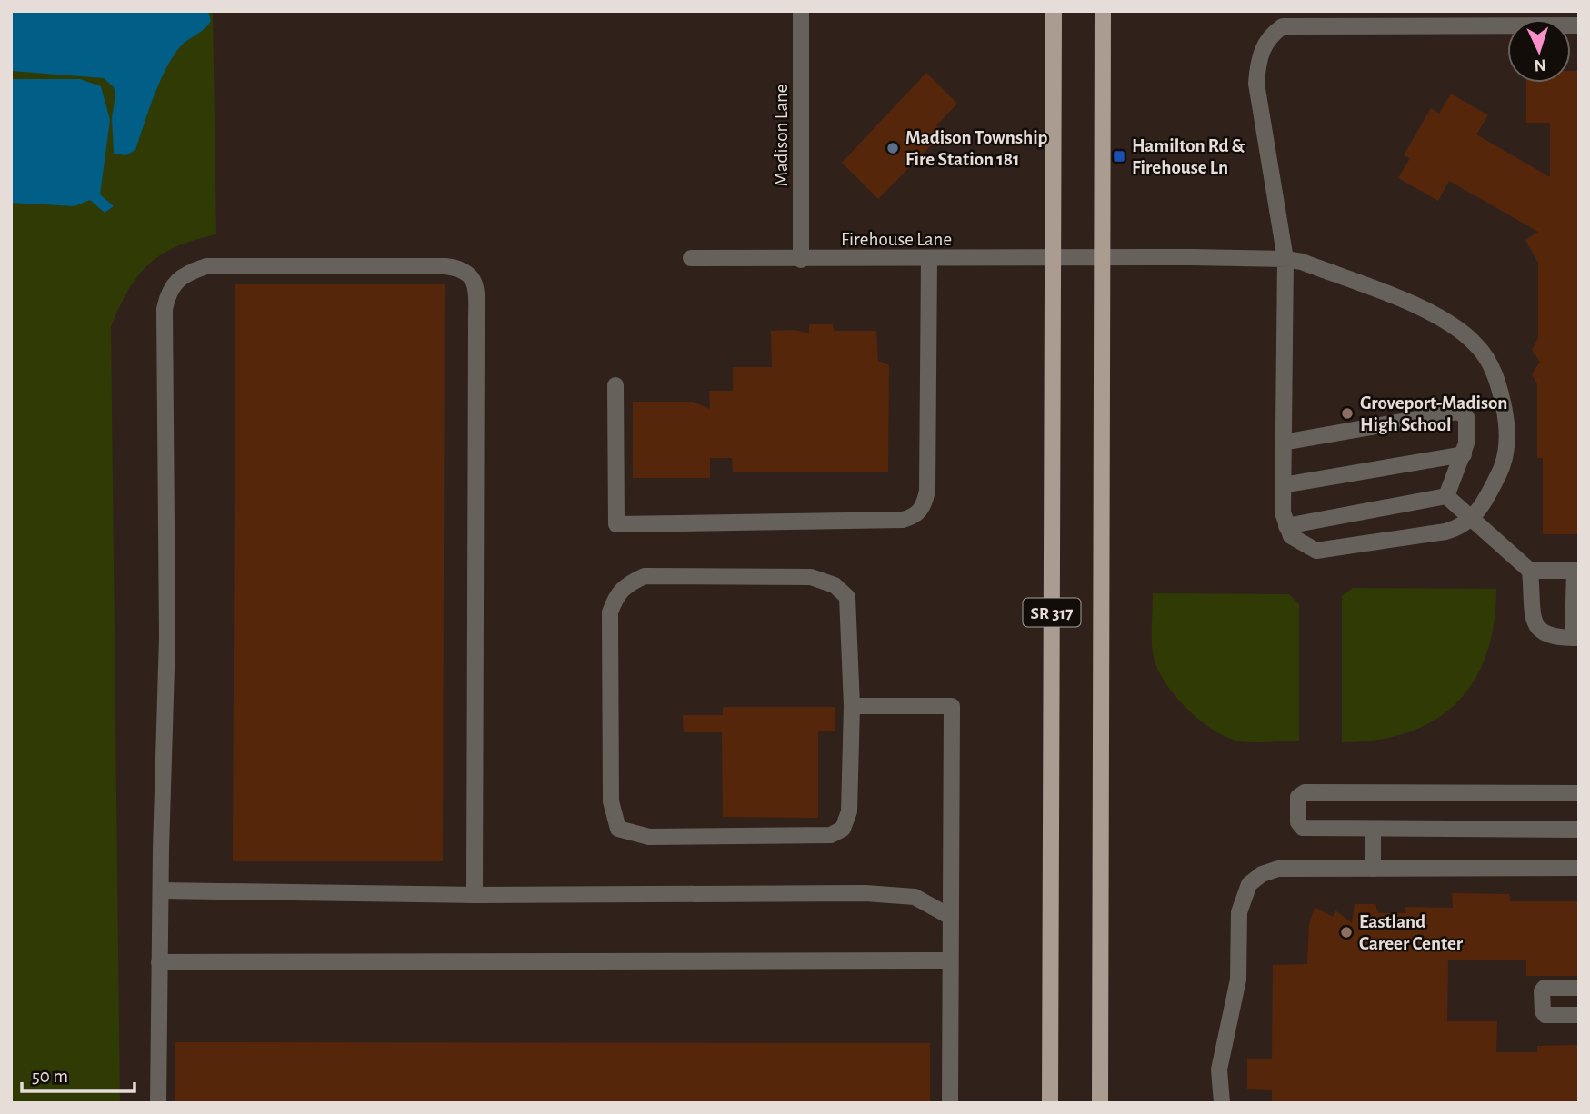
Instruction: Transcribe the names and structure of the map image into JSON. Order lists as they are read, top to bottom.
{
  "streets": {
    "main road": ["SR 317"],
    "street": ["Madison Lane", "Firehouse Lane"]
  },
  "crossings": [
    ["Madison Lane", "Firehouse Lane"],
    ["Firehouse Lane", "SR 317"]
  ],
  "places": {
    "other": ["Madison Township Fire Station 181", "Groveport-Madison High School", "Eastland Career Center"],
    "transit": ["Hamilton Rd & Firehouse Ln"]
  },
  "scale_bar": "50 m",
  "north": "bottom"
}
